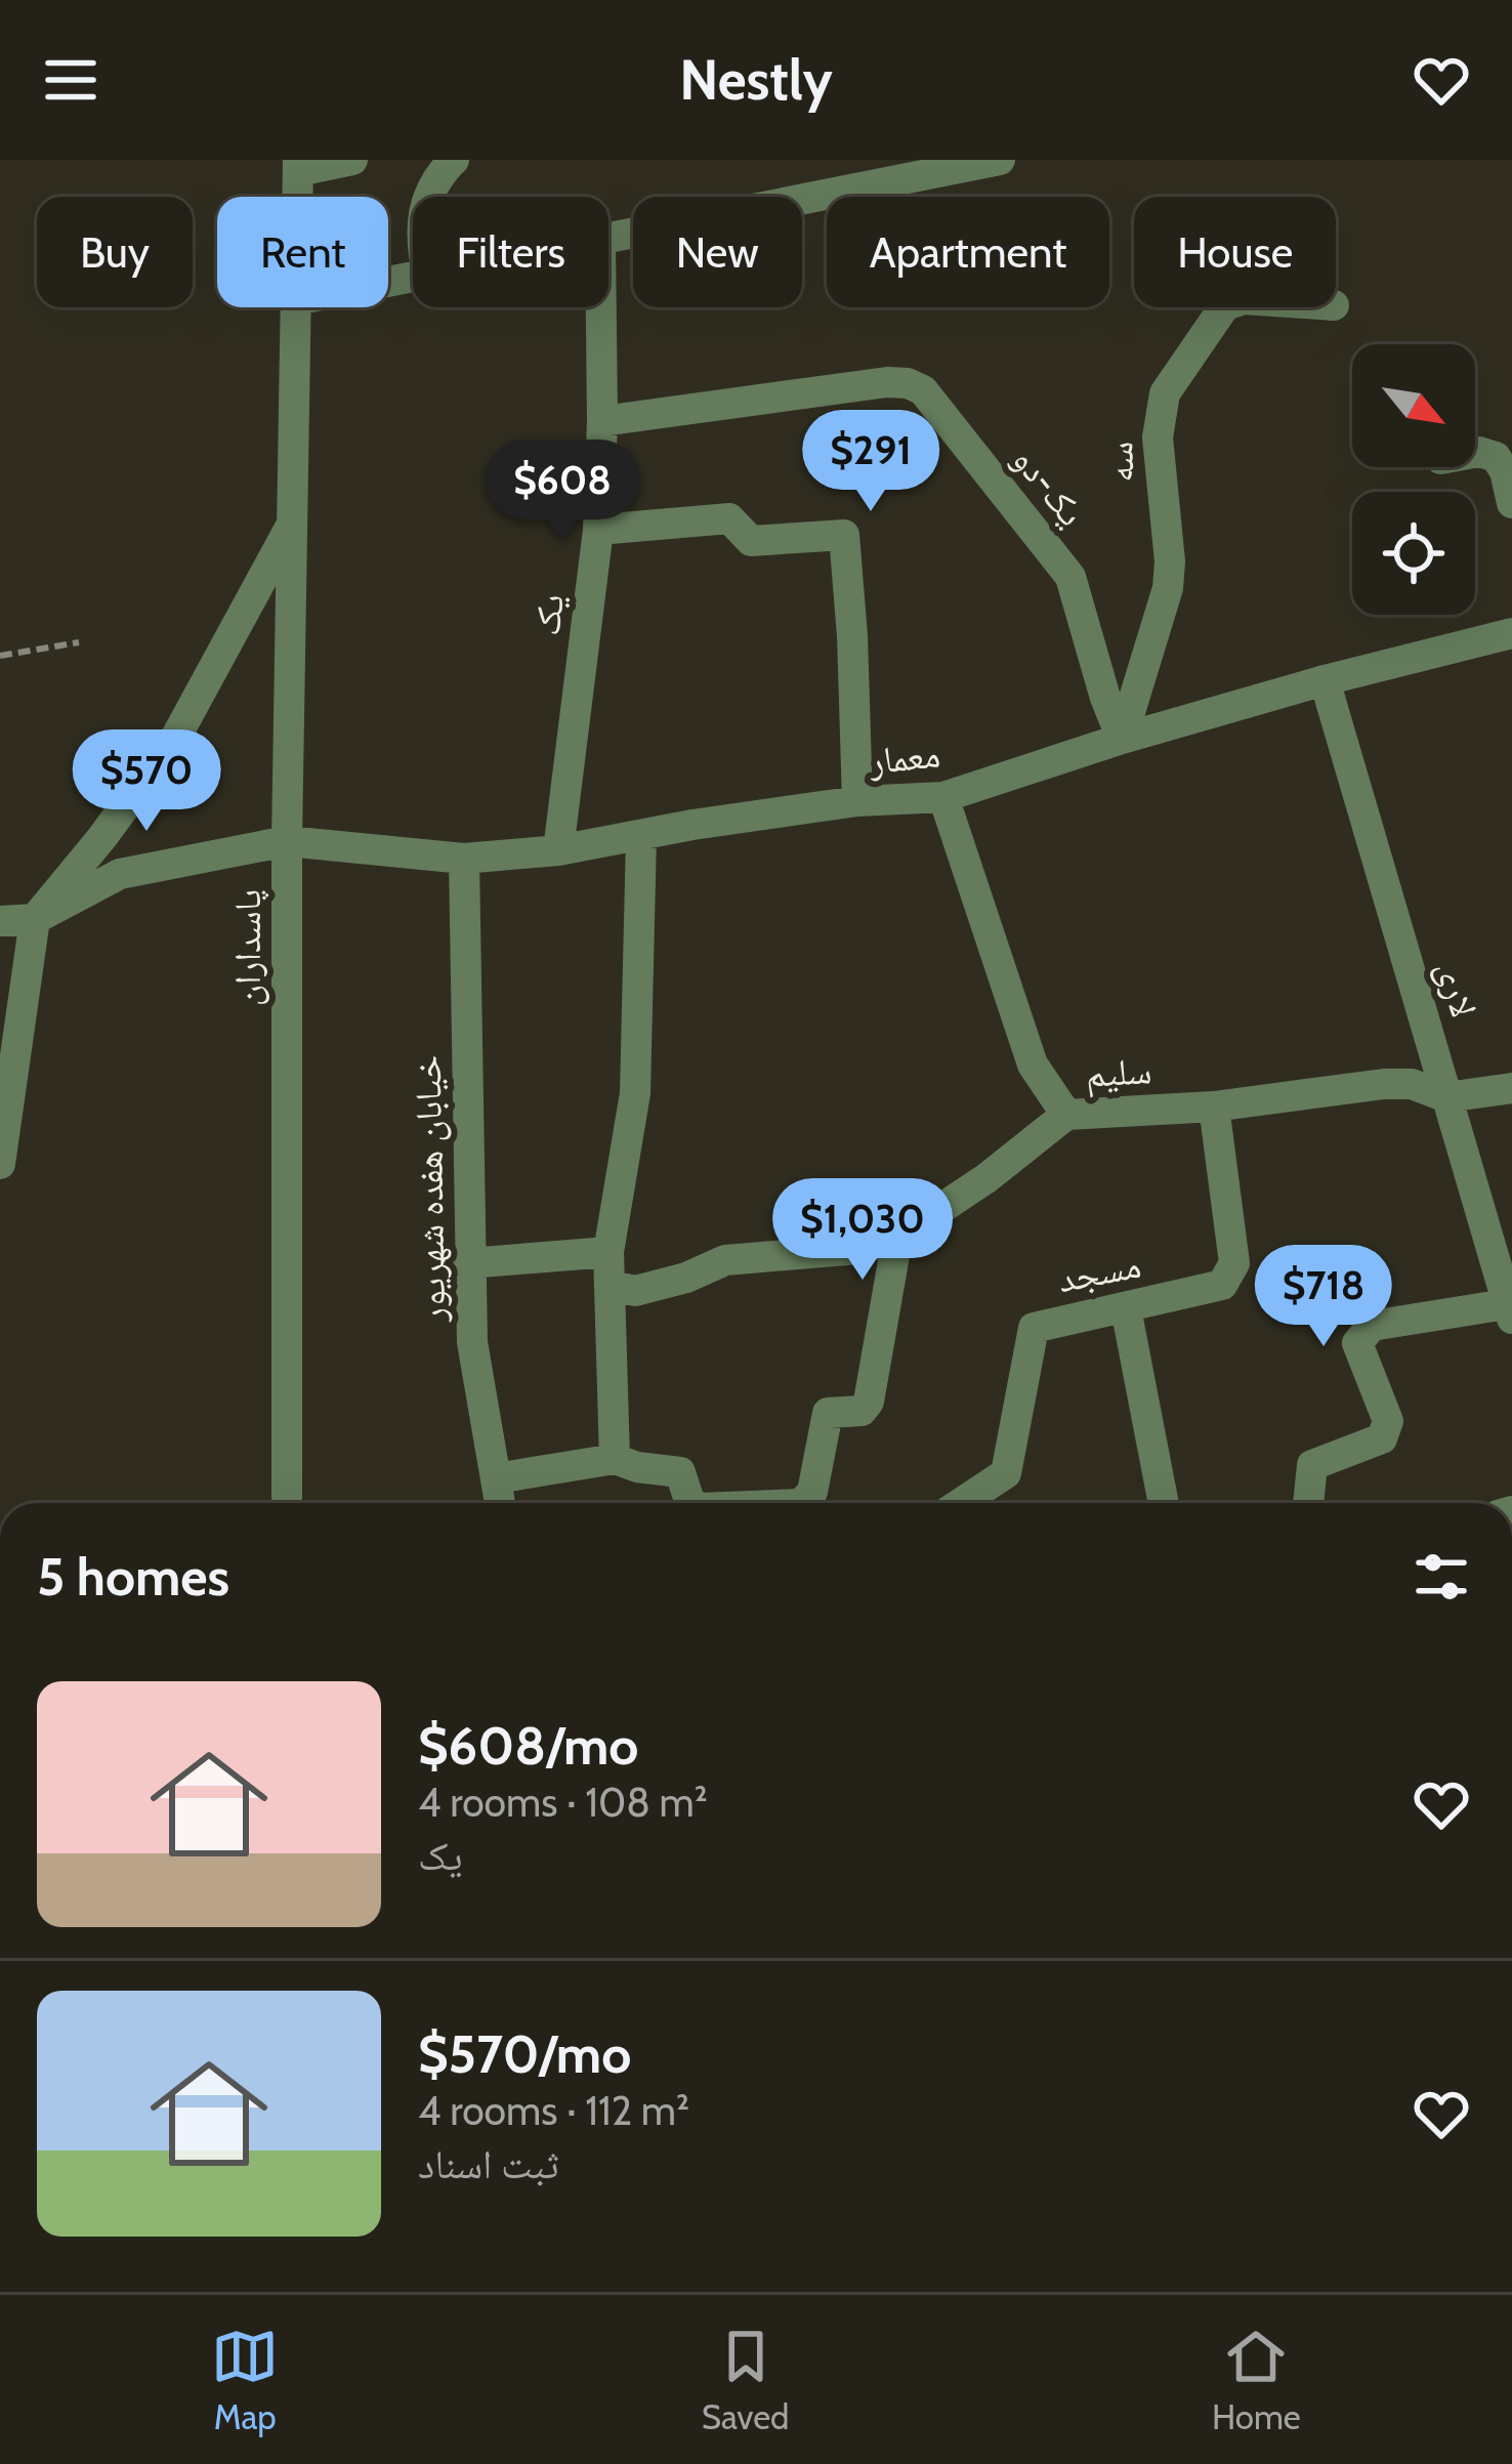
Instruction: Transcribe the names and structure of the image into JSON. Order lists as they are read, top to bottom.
{
  "streets": {
    "street": [
      "سه",
      "یک-دو",
      "یک",
      "معمار",
      "پاسداران",
      "لاری",
      "سلیم",
      "خیابان هفده شهریور",
      "مسجد"
    ]
  },
  "crossings": [
    ["سه", "یک-دو"],
    ["سه", "معمار"],
    ["یک-دو", "یک"],
    ["یک-دو", "معمار"],
    ["یک", "معمار"],
    ["معمار", "پاسداران"],
    ["معمار", "لاری"],
    ["معمار", "سلیم"],
    ["معمار", "خیابان هفده شهریور"],
    ["لاری", "سلیم"],
    ["سلیم", "مسجد"]
  ],
  "north": "bottom right",
  "page": {
    "header": "Nestly",
    "chip": [
      "Buy",
      "Rent",
      "Filters",
      "New",
      "Apartment",
      "House"
    ],
    "price": [
      "$291",
      "$608",
      "$570",
      "$1,030",
      "$718"
    ],
    "heading": "5 homes",
    "list": [
      {
        "name": "$608/mo",
        "note": "4 rooms · 108 m² · یک"
      },
      {
        "name": "$570/mo",
        "note": "4 rooms · 112 m² · ثبت اسناد"
      }
    ],
    "tabs": ["Map", "Saved", "Home"]
  }
}
